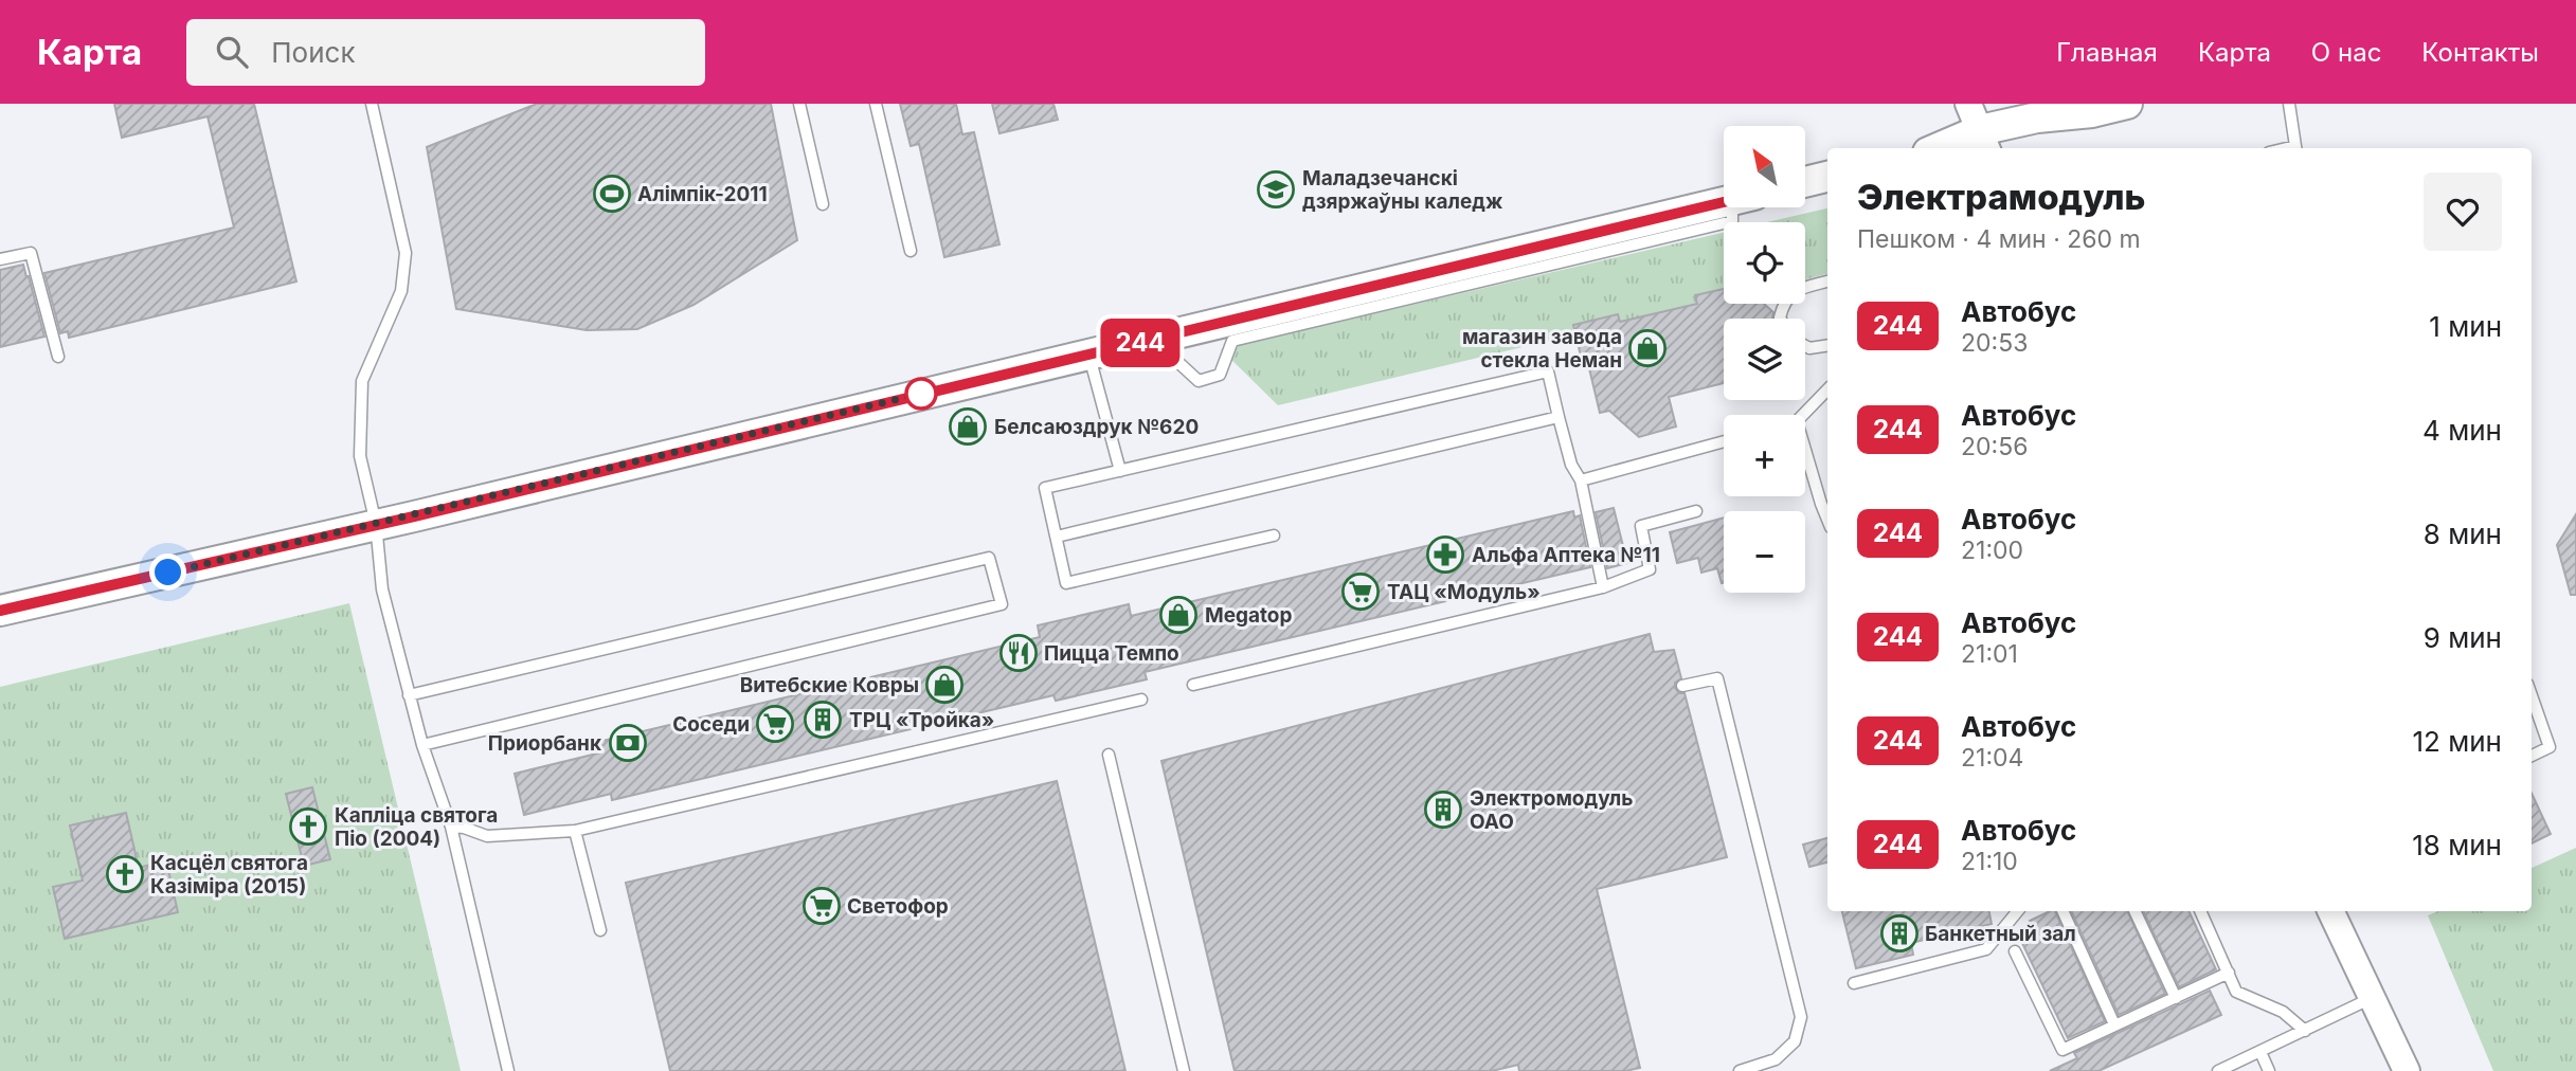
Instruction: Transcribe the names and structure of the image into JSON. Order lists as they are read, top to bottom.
{
  "places": {
    "school or university": ["Маладзечанскі дзяржаўны каледж"],
    "sports": ["Алімпік-2011"],
    "shop": [
      "магазин завода стекла Неман",
      "Белсаюздрук №620",
      "Megatop",
      "Витебские Ковры"
    ],
    "pharmacy": ["Альфа Аптека №11"],
    "supermarket": ["ТАЦ «Модуль»", "Соседи", "Светофор"],
    "restaurant": ["Пицца Темпо"],
    "building": ["ТРЦ «Тройка»", "Электромодуль ОАО", "Банкетный зал"],
    "bank": ["Приорбанк"],
    "church": ["Капліца святога Піо (2004)", "Касцёл святога Казіміра (2015)"]
  },
  "lines": ["bus line 244"],
  "north": "top left",
  "page": {
    "header": "Карта",
    "search": "Поиск",
    "nav": [
      "Главная",
      "Карта",
      "О нас",
      "Контакты"
    ],
    "on_map": "244",
    "map_buttons": ["+", "−"],
    "heading": ["Электрамодуль", "Пешком · 4 мин · 260 m"],
    "list": [
      {
        "mark": "244",
        "name": "Автобус",
        "note": "20:53",
        "value": "1 мин"
      },
      {
        "mark": "244",
        "name": "Автобус",
        "note": "20:56",
        "value": "4 мин"
      },
      {
        "mark": "244",
        "name": "Автобус",
        "note": "21:00",
        "value": "8 мин"
      },
      {
        "mark": "244",
        "name": "Автобус",
        "note": "21:01",
        "value": "9 мин"
      },
      {
        "mark": "244",
        "name": "Автобус",
        "note": "21:04",
        "value": "12 мин"
      },
      {
        "mark": "244",
        "name": "Автобус",
        "note": "21:10",
        "value": "18 мин"
      }
    ]
  }
}
